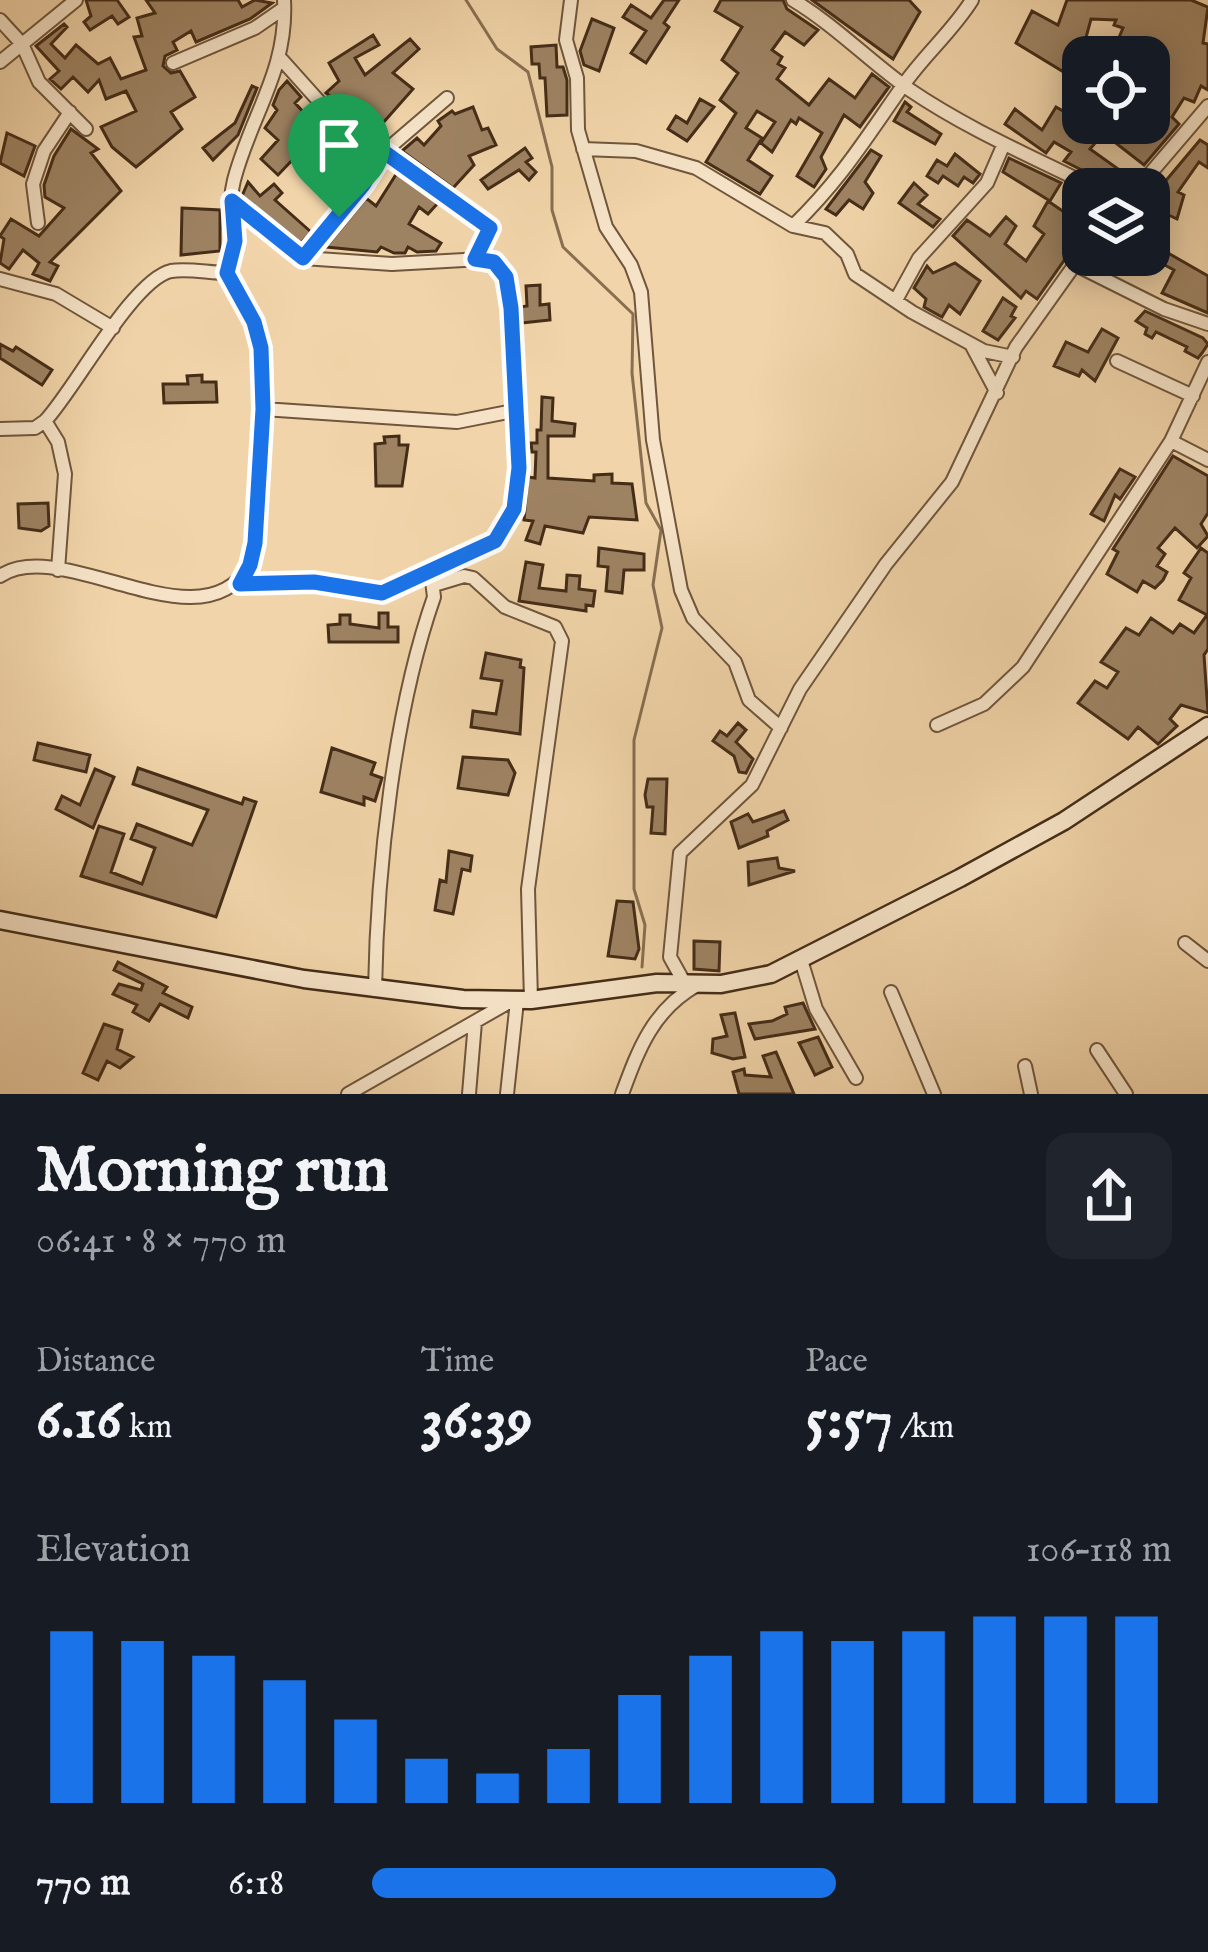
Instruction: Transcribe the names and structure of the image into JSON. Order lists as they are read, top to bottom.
{
  "page": {
    "heading": ["Morning run", "06:41 · 8 × 770 m"],
    "stats": [
      ["Distance", "6.16 km"],
      ["Time", "36:39"],
      ["Pace", "5:57 /km"]
    ],
    "chart": ["Elevation", "106–118 m"],
    "list": [
      {
        "name": "770 m",
        "note": "6:18"
      }
    ]
  }
}
